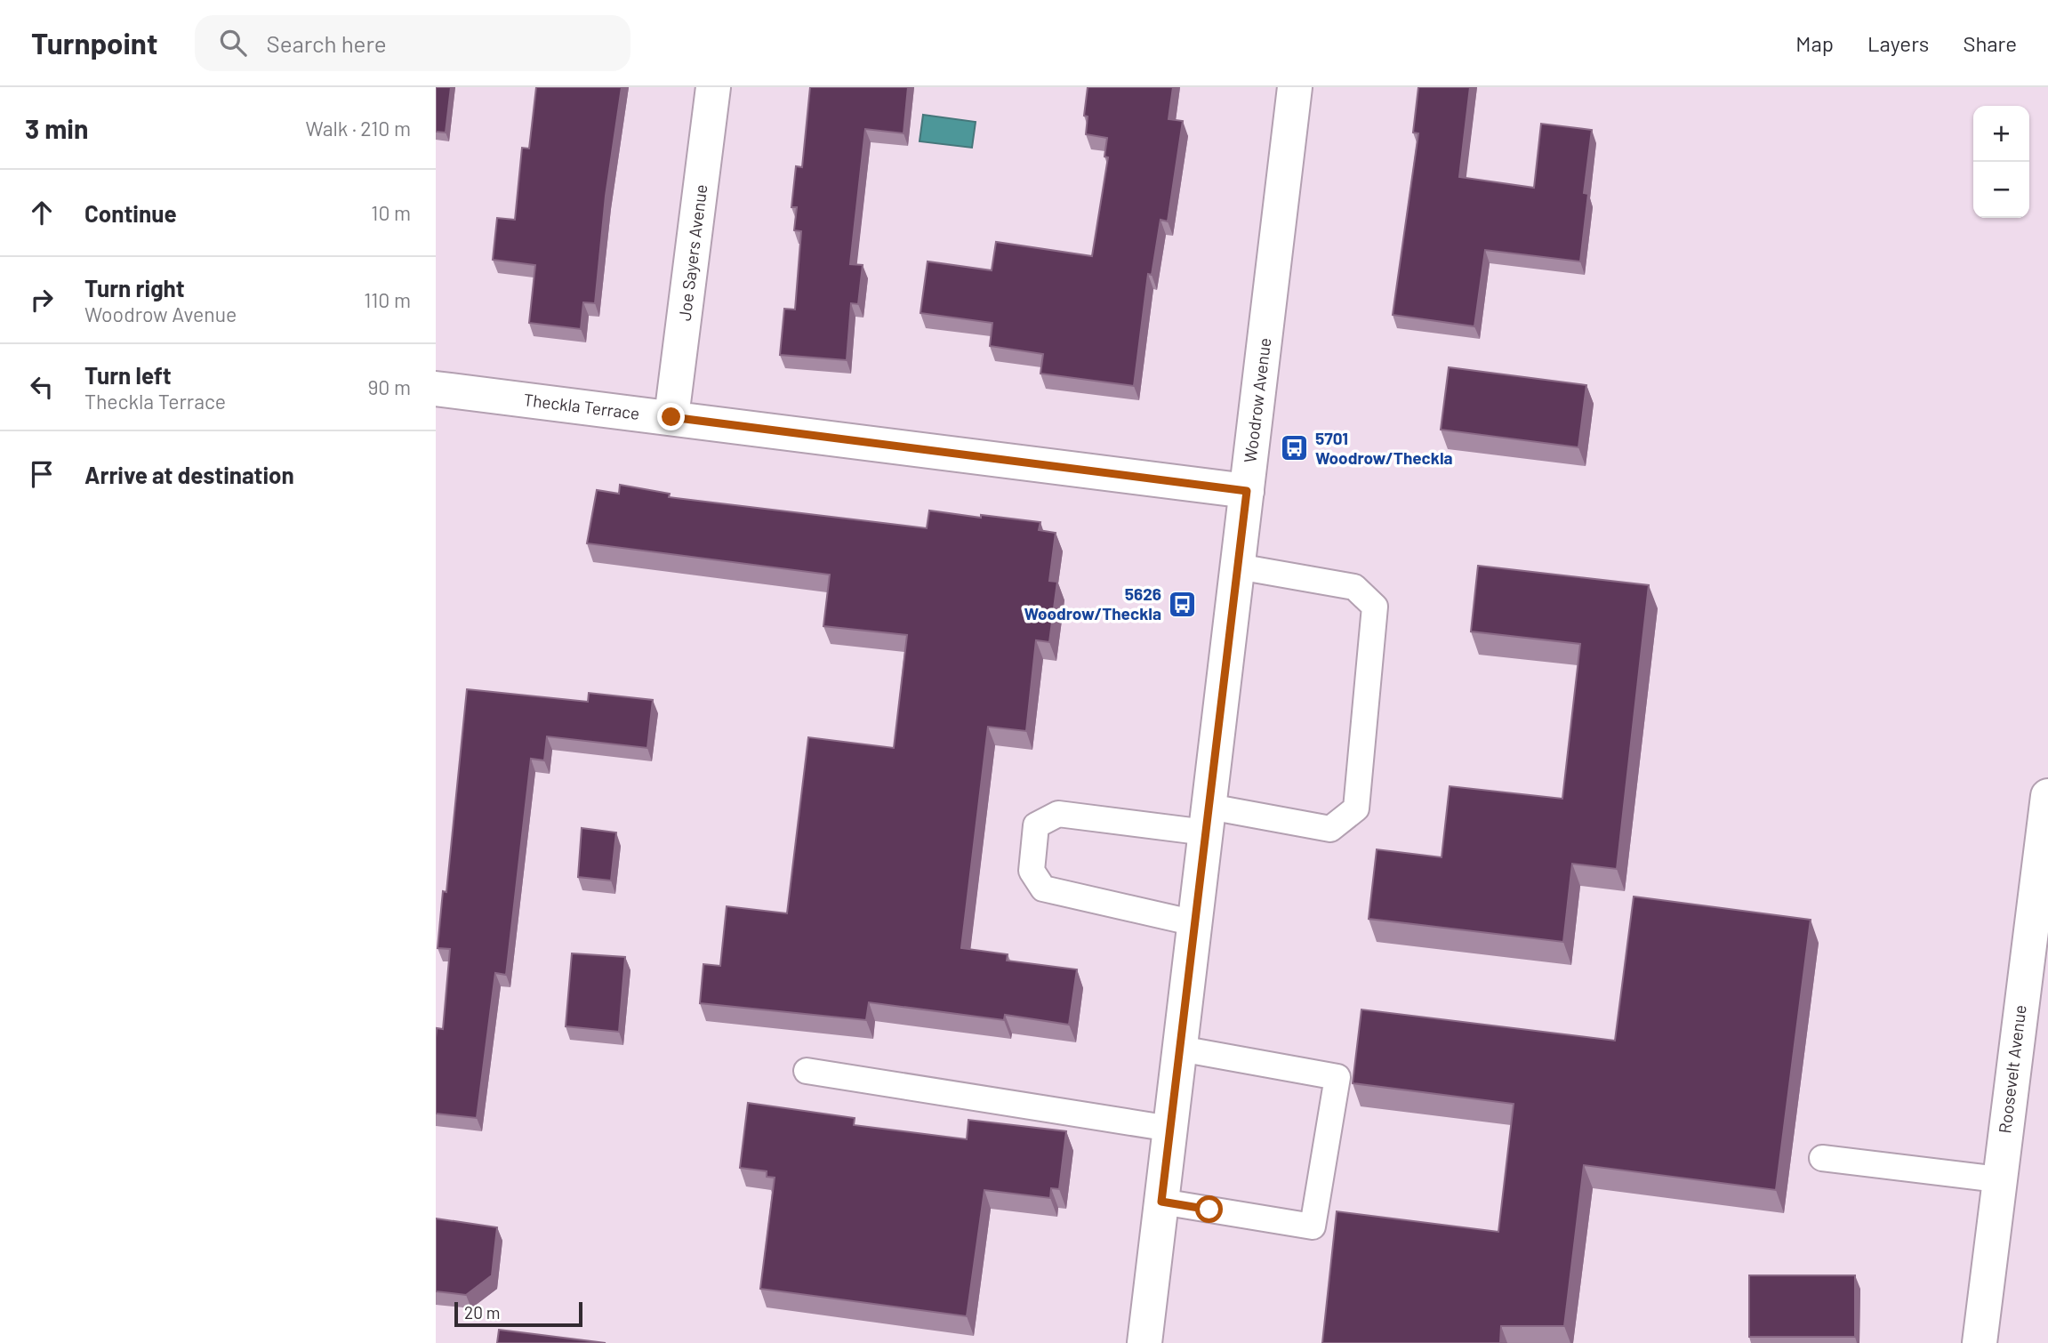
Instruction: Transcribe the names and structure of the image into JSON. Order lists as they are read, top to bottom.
{
  "streets": {
    "street": [
      "Joe Sayers Avenue",
      "Woodrow Avenue",
      "Theckla Terrace",
      "Roosevelt Avenue"
    ]
  },
  "crossings": [
    ["Joe Sayers Avenue", "Theckla Terrace"],
    ["Woodrow Avenue", "Theckla Terrace"]
  ],
  "places": {
    "bus stop": ["5701 Woodrow/Theckla", "5626 Woodrow/Theckla"]
  },
  "scale_bar": "20 m",
  "page": {
    "header": "Turnpoint",
    "search": "Search here",
    "nav": ["Map", "Layers", "Share"],
    "heading": ["3 min", "Walk · 210 m"],
    "map_buttons": ["+", "−"],
    "list": [
      ["Continue", "10 m"],
      ["Turn right", "Woodrow Avenue", "110 m"],
      ["Turn left", "Theckla Terrace", "90 m"],
      "Arrive at destination"
    ],
    "scale": "20 m"
  }
}
